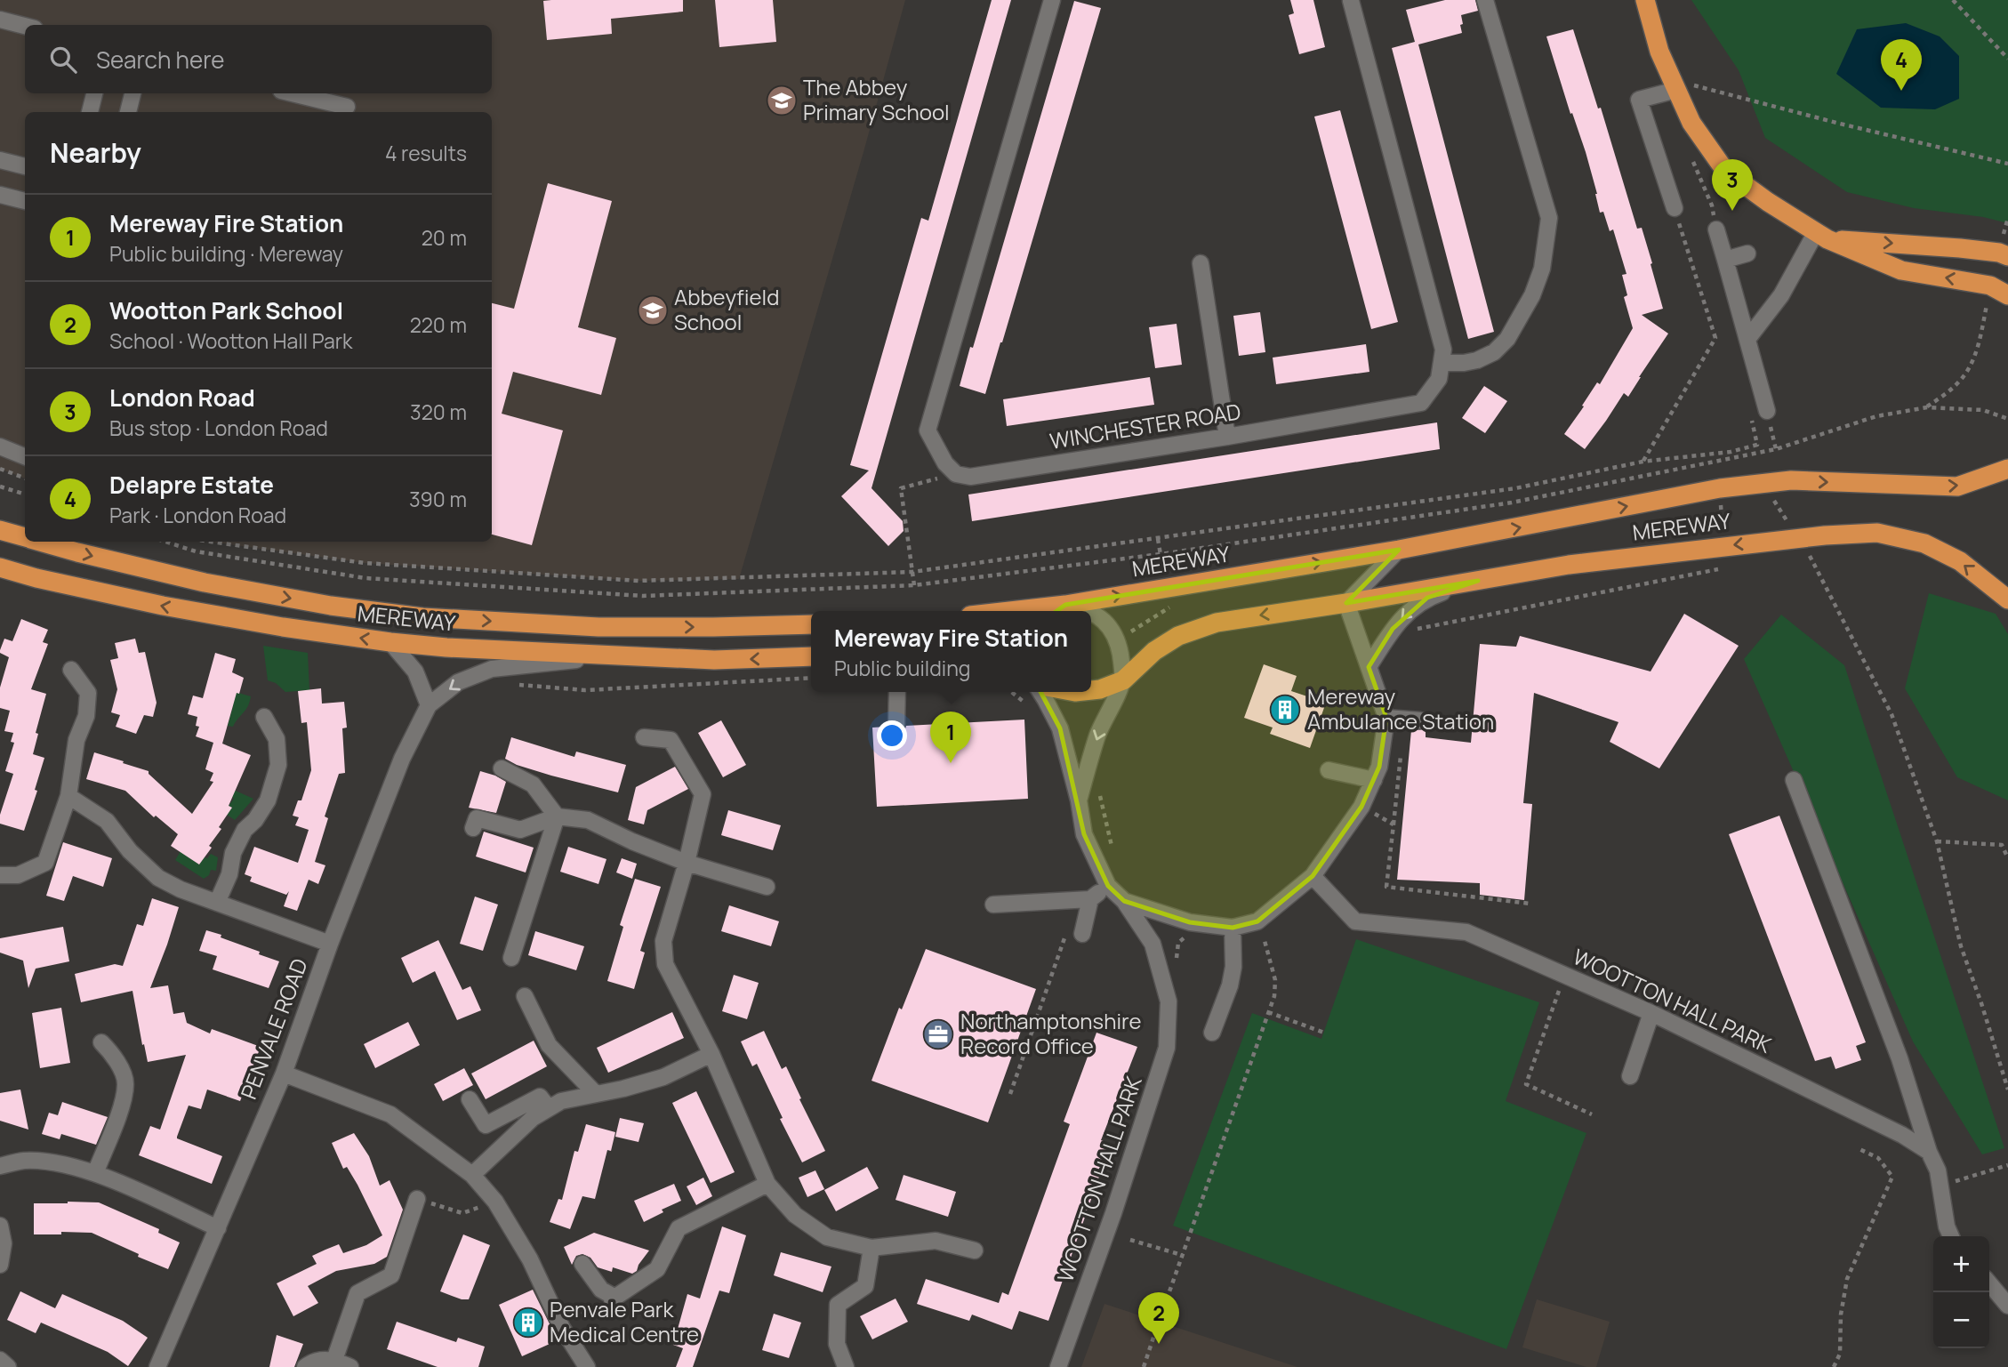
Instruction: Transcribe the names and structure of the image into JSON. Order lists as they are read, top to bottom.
{
  "streets": {
    "highway": ["MEREWAY"],
    "street": ["WINCHESTER ROAD", "WOOTTON HALL PARK", "PENVALE ROAD"]
  },
  "places": {
    "school or university": ["The Abbey Primary School", "Abbeyfield School"],
    "building": ["Mereway Ambulance Station", "Penvale Park Medical Centre"],
    "office": ["Northamptonshire Record Office"]
  },
  "page": {
    "search": "Search here",
    "pins": [
      "4",
      "3",
      "1",
      "2"
    ],
    "heading": ["Nearby", "4 results"],
    "list": [
      {
        "mark": "1",
        "name": "Mereway Fire Station",
        "note": "Public building · Mereway",
        "value": "20 m"
      },
      {
        "mark": "2",
        "name": "Wootton Park School",
        "note": "School · Wootton Hall Park",
        "value": "220 m"
      },
      {
        "mark": "3",
        "name": "London Road",
        "note": "Bus stop · London Road",
        "value": "320 m"
      },
      {
        "mark": "4",
        "name": "Delapre Estate",
        "note": "Park · London Road",
        "value": "390 m"
      }
    ],
    "popup": ["Mereway Fire Station", "Public building"],
    "map_buttons": ["+", "−"]
  }
}
